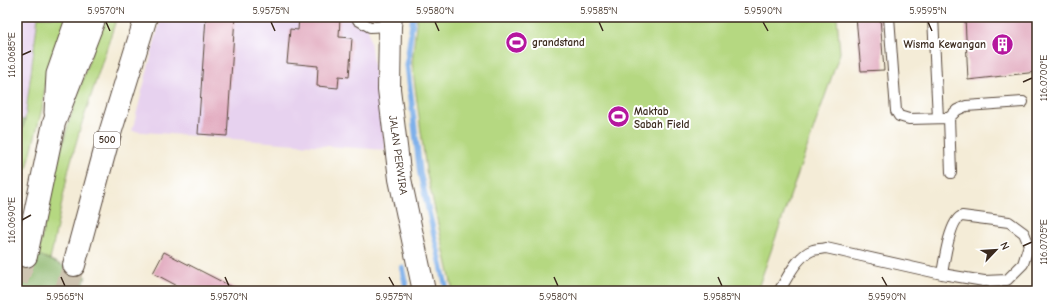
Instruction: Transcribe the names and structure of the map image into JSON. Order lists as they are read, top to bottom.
{
  "streets": {
    "main road": ["500", "JALAN PERWIRA"]
  },
  "places": {
    "sports": ["grandstand", "Maktab Sabah Field"],
    "building": ["Wisma Kewangan"]
  },
  "north": "top right",
  "coordinates": [
    "5.9570°N",
    "5.9575°N",
    "5.9580°N",
    "5.9585°N",
    "5.9590°N",
    "5.9595°N",
    "116.0685°E",
    "116.0700°E",
    "116.0690°E",
    "116.0705°E",
    "5.9565°N"
  ]
}
